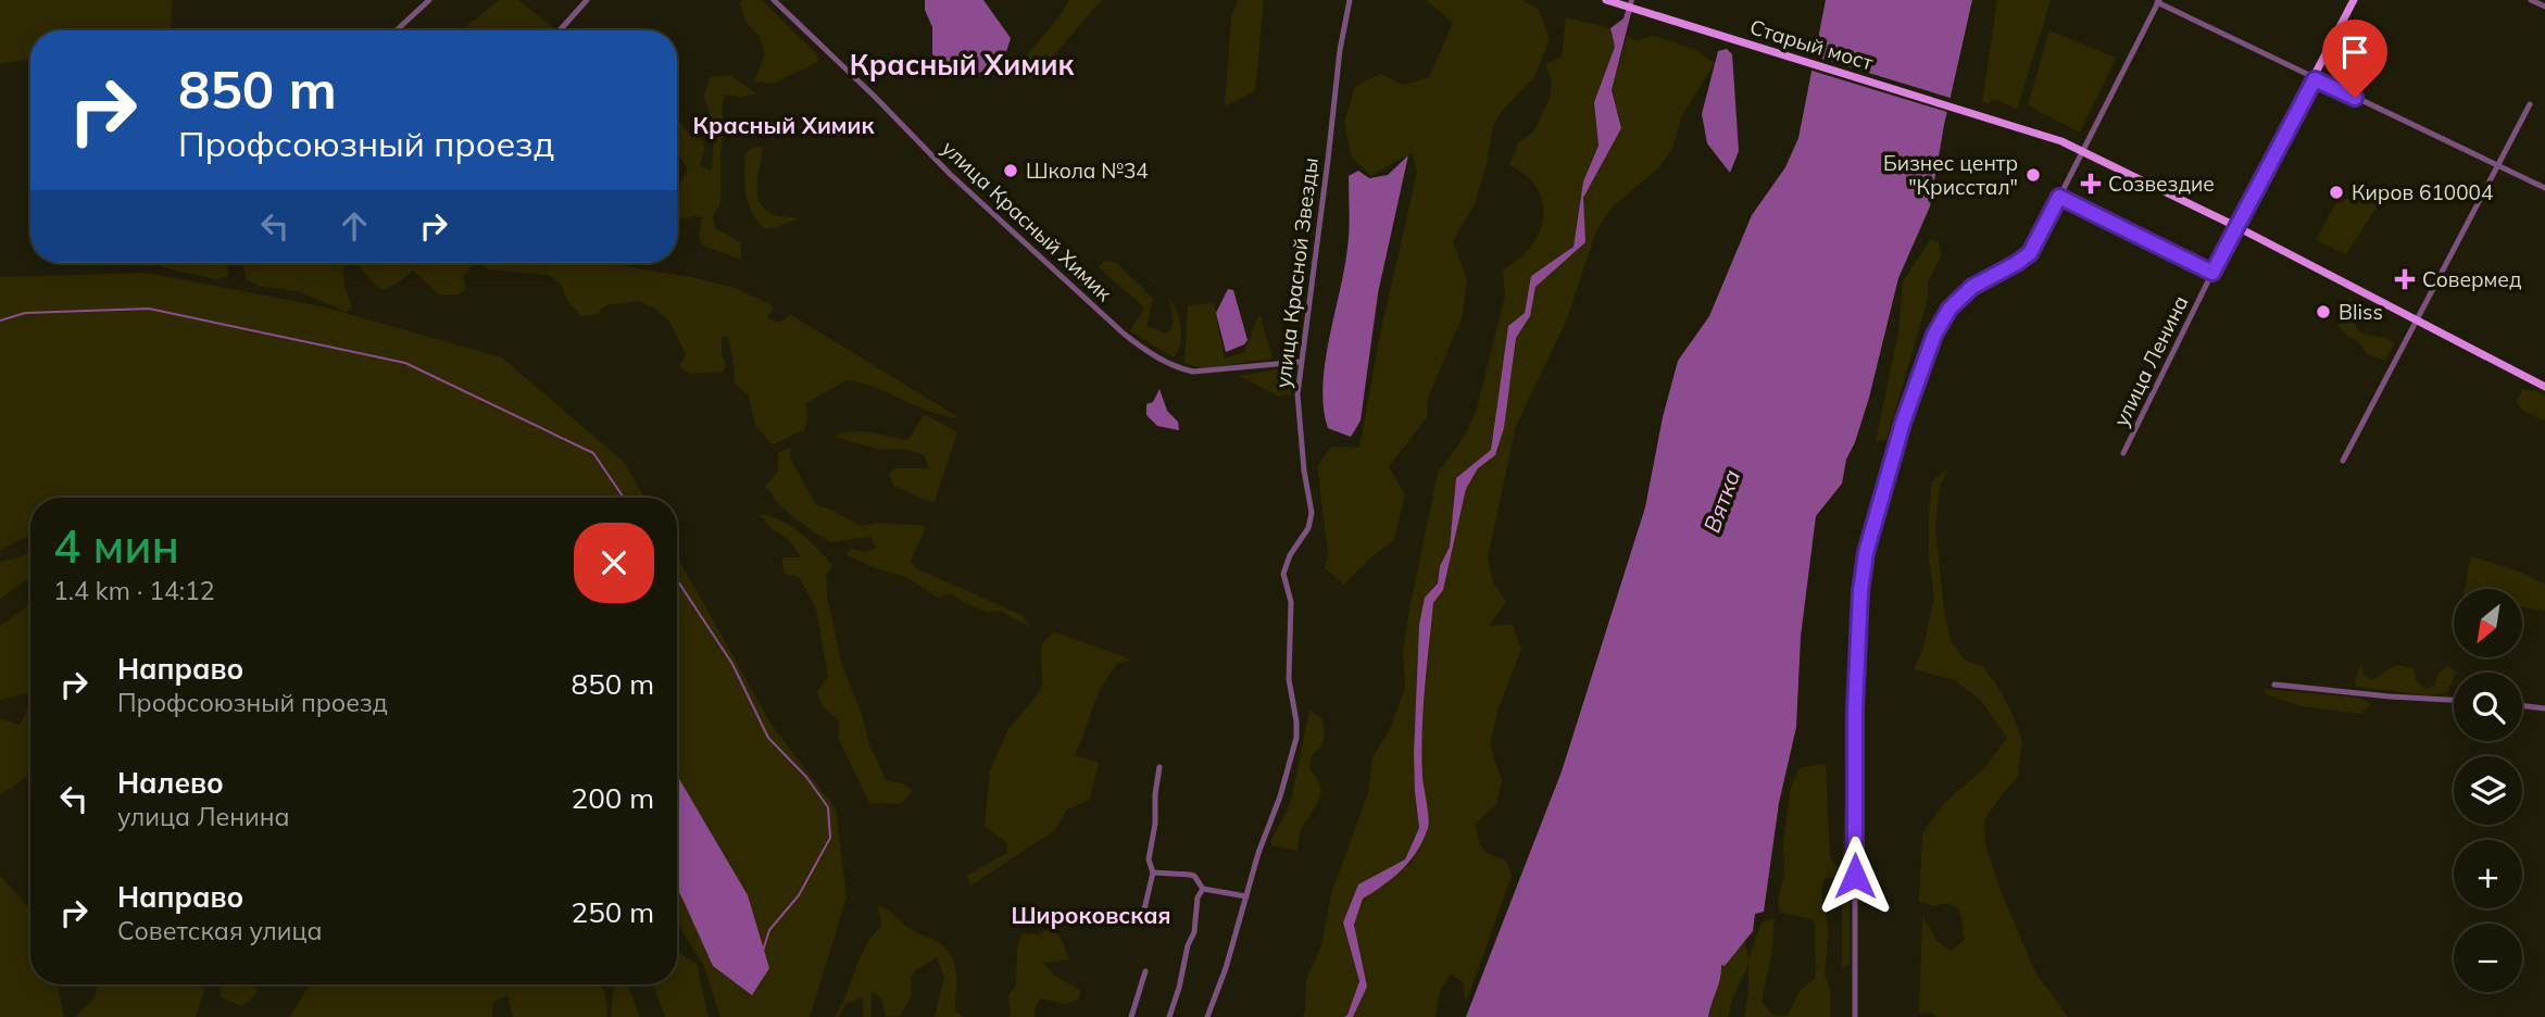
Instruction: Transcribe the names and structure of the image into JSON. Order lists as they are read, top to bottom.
{
  "streets": {
    "main road": ["Старый мост", "улица Ленина"],
    "street": ["улица Красный Химик", "улица Красной Звезды"]
  },
  "crossings": [
    ["Старый мост", "улица Ленина"],
    ["улица Красный Химик", "улица Красной Звезды"]
  ],
  "districts": ["Красный Химик", "Красный Химик", "Широковская"],
  "water": ["Вятка"],
  "places": {
    "other": [
      "Школа №34",
      "Бизнес центр \"Крисстал\"",
      "Киров 610004",
      "Bliss"
    ],
    "health": ["Созвездие", "Совермед"]
  },
  "north": "bottom left",
  "page": {
    "turn": ["850 m", "Профсоюзный проезд"],
    "heading": ["4 мин", "1.4 km · 14:12"],
    "map_buttons": ["+", "−"],
    "list": [
      {
        "name": "Направо",
        "note": "Профсоюзный проезд",
        "value": "850 m"
      },
      {
        "name": "Налево",
        "note": "улица Ленина",
        "value": "200 m"
      },
      {
        "name": "Направо",
        "note": "Советская улица",
        "value": "250 m"
      }
    ]
  }
}
